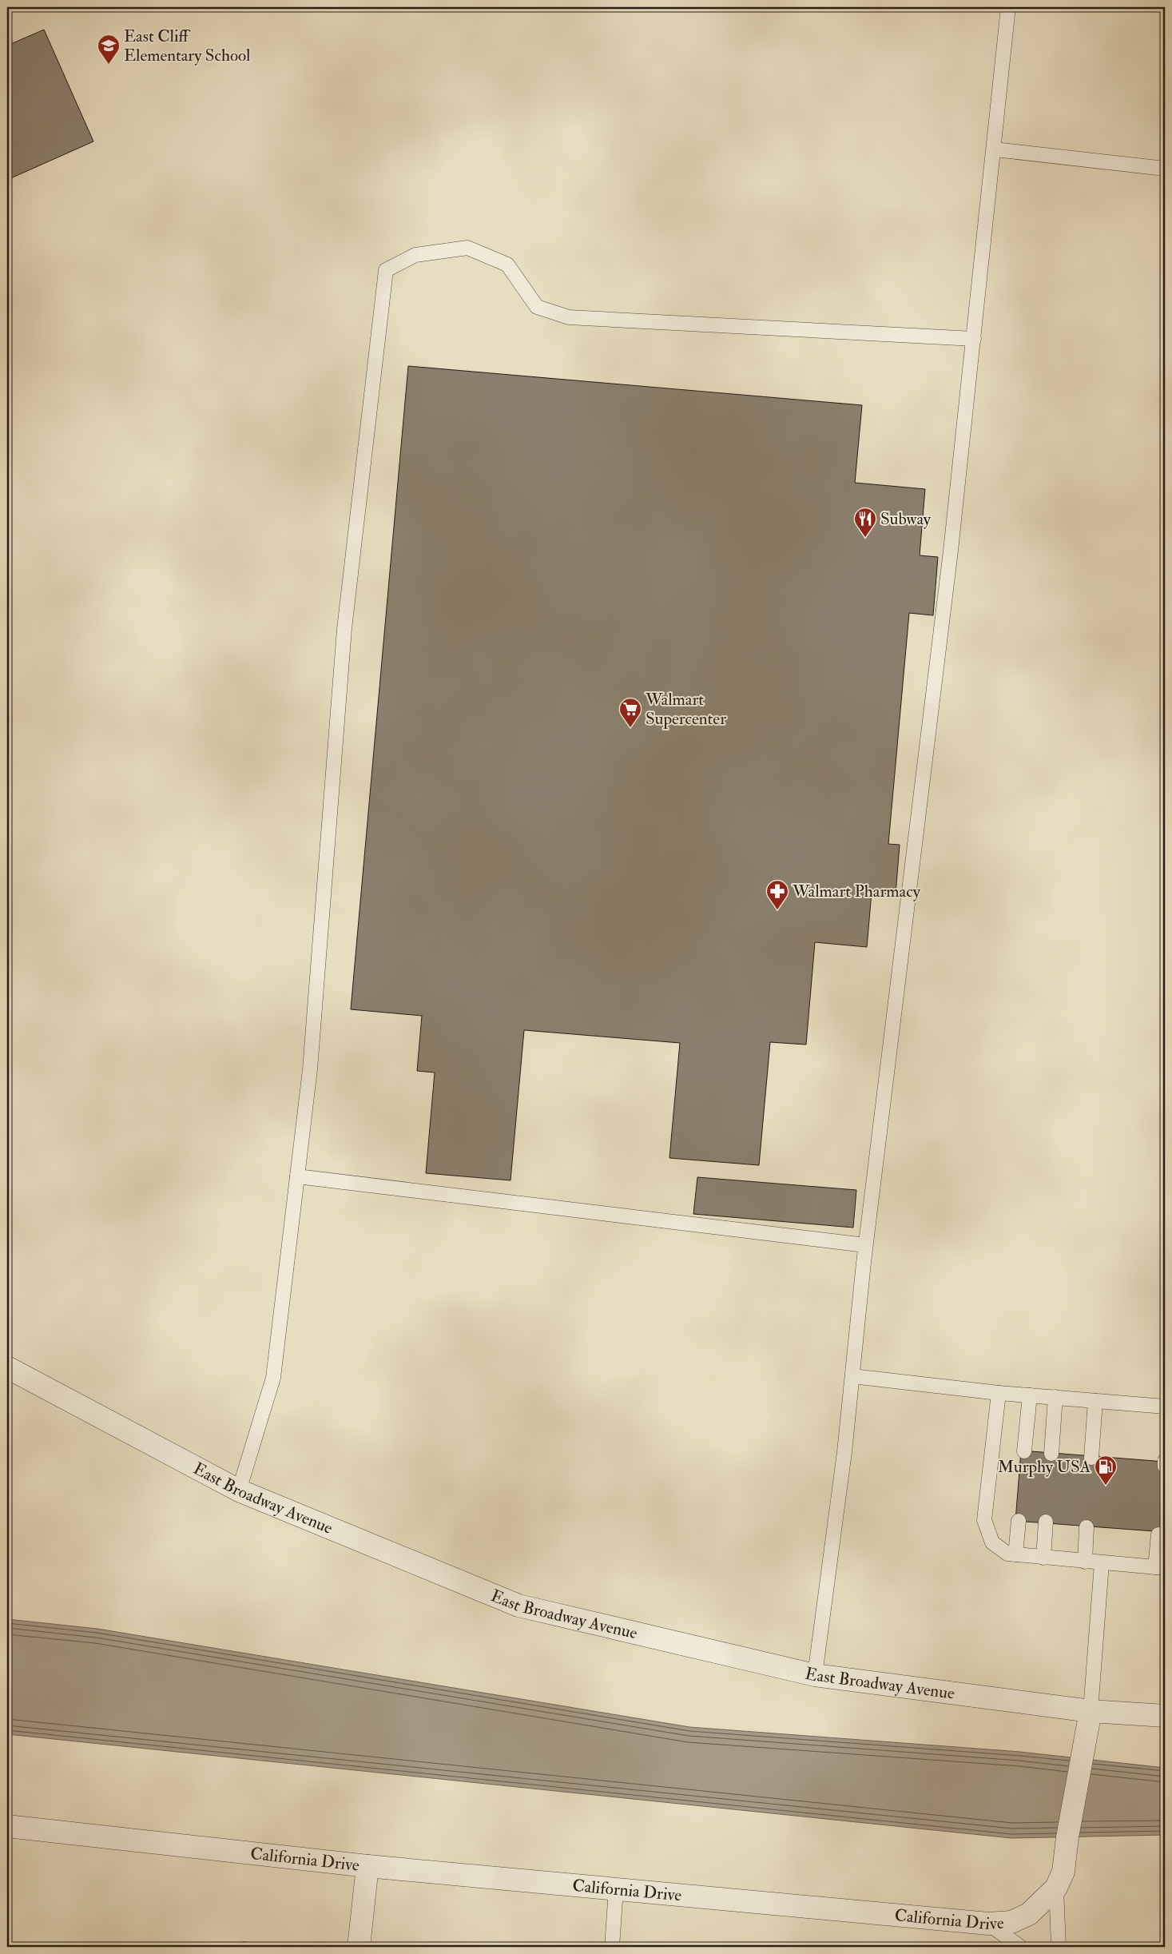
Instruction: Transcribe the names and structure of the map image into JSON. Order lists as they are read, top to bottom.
{
  "streets": {
    "street": ["East Broadway Avenue", "California Drive"]
  },
  "crossings": [
    ["East Broadway Avenue", "California Drive"]
  ],
  "places": {
    "school or university": ["East Cliff Elementary School"],
    "restaurant": ["Subway"],
    "supermarket": ["Walmart Supercenter"],
    "pharmacy": ["Walmart Pharmacy"],
    "fuel station": ["Murphy USA"]
  }
}
